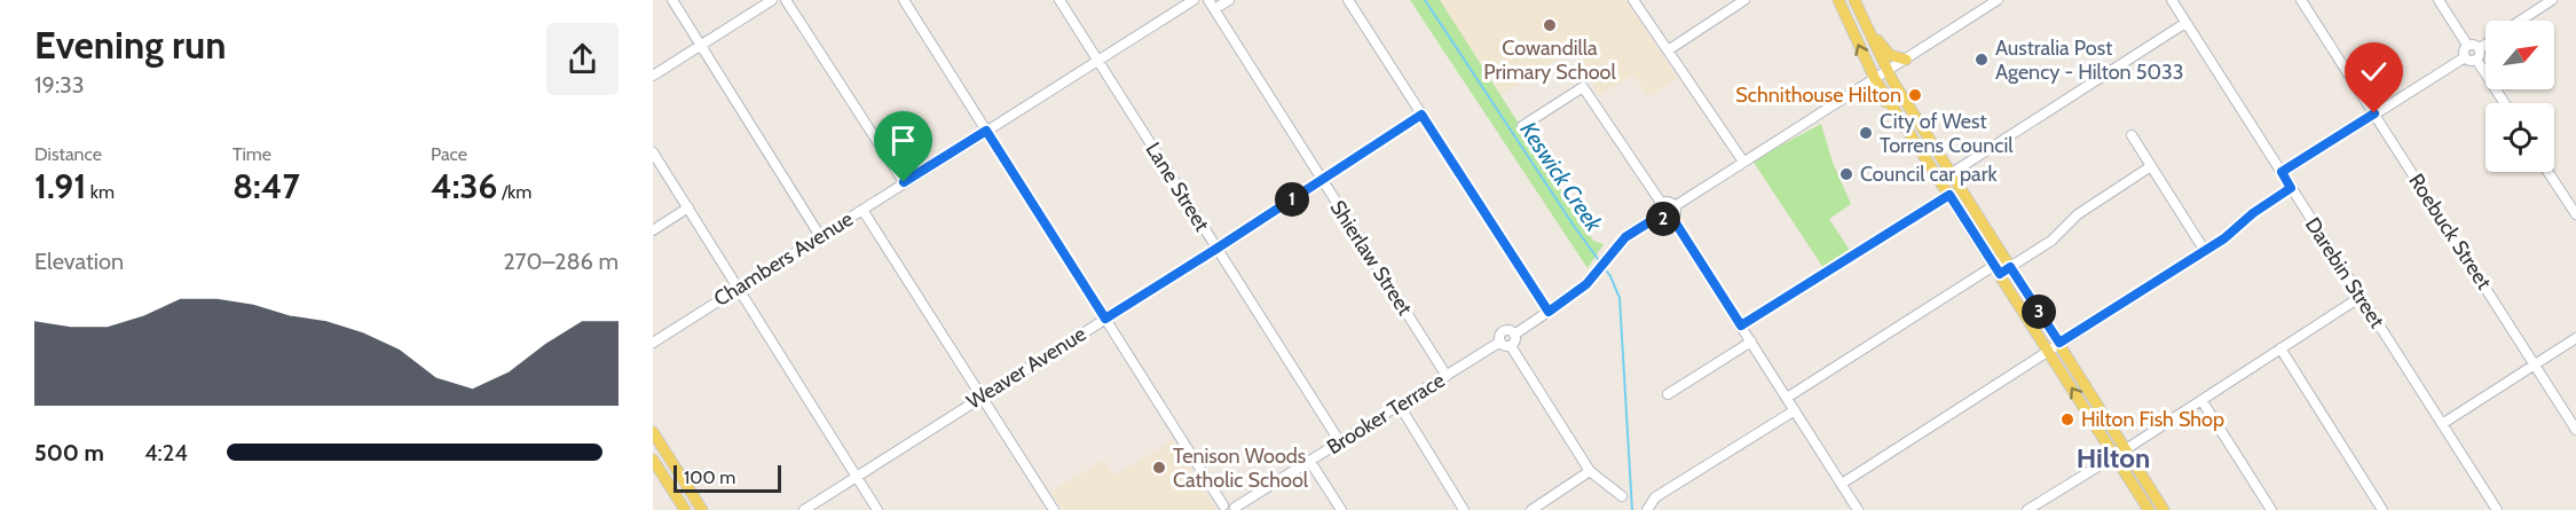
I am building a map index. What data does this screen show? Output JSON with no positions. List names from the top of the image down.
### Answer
{
  "streets": {
    "street": [
      "Lane Street",
      "Roebuck Street",
      "Shierlaw Street",
      "Chambers Avenue",
      "Darebin Street",
      "Weaver Avenue",
      "Brooker Terrace"
    ]
  },
  "crossings": [
    ["Lane Street", "Chambers Avenue"],
    ["Lane Street", "Weaver Avenue"],
    ["Lane Street", "Brooker Terrace"],
    ["Shierlaw Street", "Weaver Avenue"],
    ["Shierlaw Street", "Brooker Terrace"]
  ],
  "districts": ["Hilton"],
  "water": ["Keswick Creek"],
  "places": [
    "Cowandilla Primary School",
    "Australia Post Agency - Hilton 5033",
    "Schnithouse Hilton",
    "City of West Torrens Council",
    "Council car park",
    "Hilton Fish Shop",
    "Tenison Woods Catholic School"
  ],
  "scale_bar": "100 m",
  "north": "top right",
  "page": {
    "heading": ["Evening run", "19:33"],
    "stats": [
      ["Distance", "1.91 km"],
      ["Time", "8:47"],
      ["Pace", "4:36 /km"]
    ],
    "pins": ["1", "2", "3"],
    "chart": ["Elevation", "270–286 m"],
    "list": [
      {
        "name": "500 m",
        "note": "4:24"
      }
    ],
    "scale": "100 m"
  }
}
